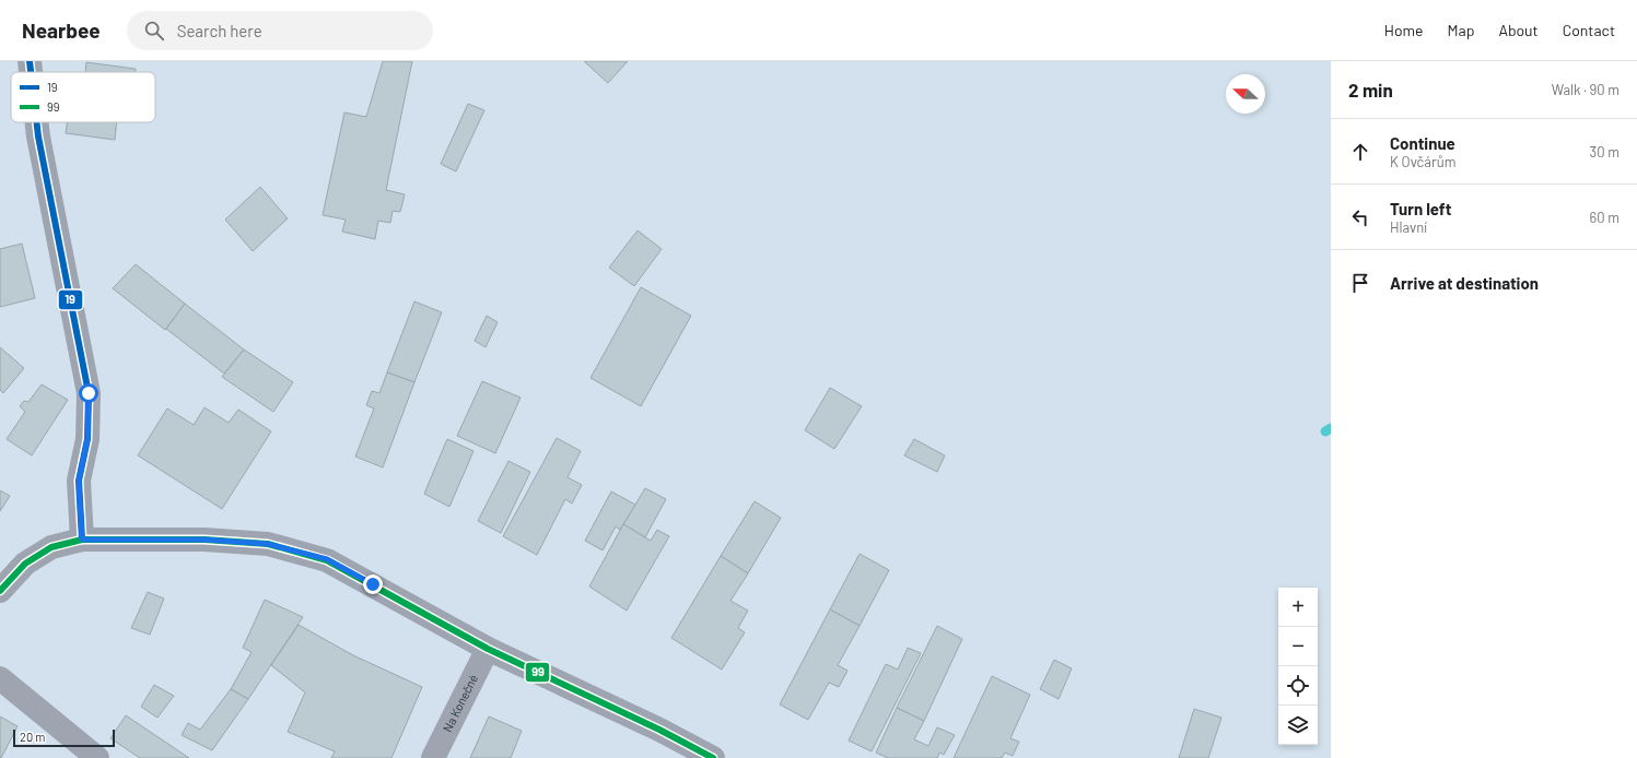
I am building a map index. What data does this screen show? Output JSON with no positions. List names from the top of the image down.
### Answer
{
  "streets": {
    "street": ["Na Konečné"]
  },
  "lines": ["transit line 19", "transit line 99"],
  "legend": ["19", "99"],
  "scale_bar": "20 m",
  "north": "left",
  "page": {
    "header": "Nearbee",
    "search": "Search here",
    "nav": [
      "Home",
      "Map",
      "About",
      "Contact"
    ],
    "heading": ["2 min", "Walk · 90 m"],
    "list": [
      ["Continue", "K Ovčárům", "30 m"],
      ["Turn left", "Hlavní", "60 m"],
      "Arrive at destination"
    ],
    "map_buttons": ["+", "−"],
    "scale": "20 m"
  }
}
